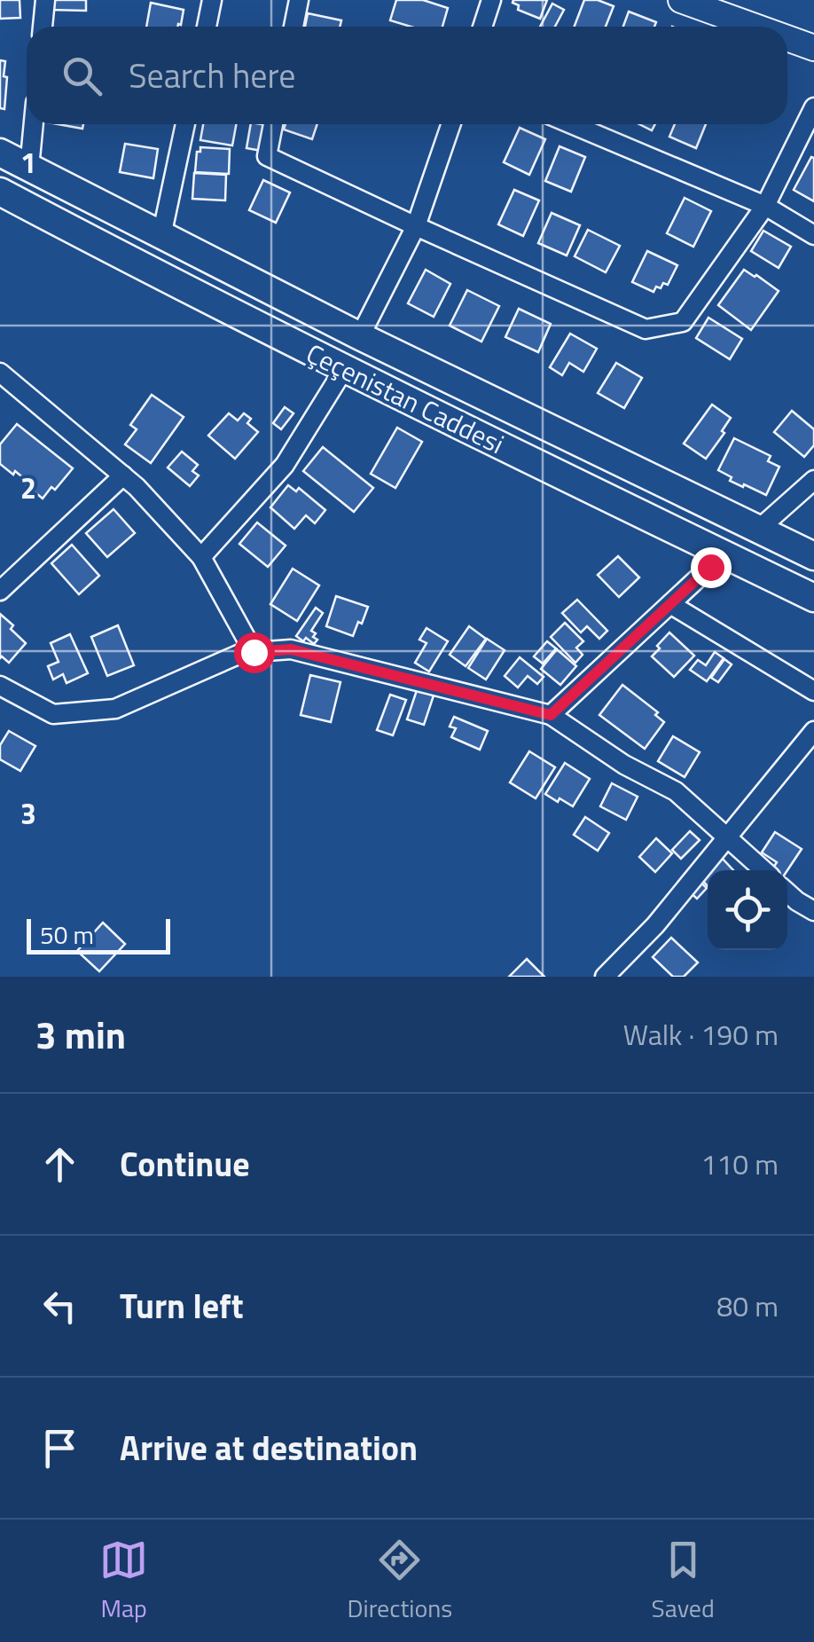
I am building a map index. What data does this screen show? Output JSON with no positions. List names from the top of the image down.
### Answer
{
  "streets": {
    "main road": ["Çeçenistan Caddesi"]
  },
  "scale_bar": "50 m",
  "page": {
    "search": "Search here",
    "scale": "50 m",
    "heading": ["3 min", "Walk · 190 m"],
    "list": [
      ["Continue", "110 m"],
      ["Turn left", "80 m"],
      "Arrive at destination"
    ],
    "nav": ["Map", "Directions", "Saved"]
  },
  "grid": {
    "rows": ["1", "2", "3"]
  }
}
